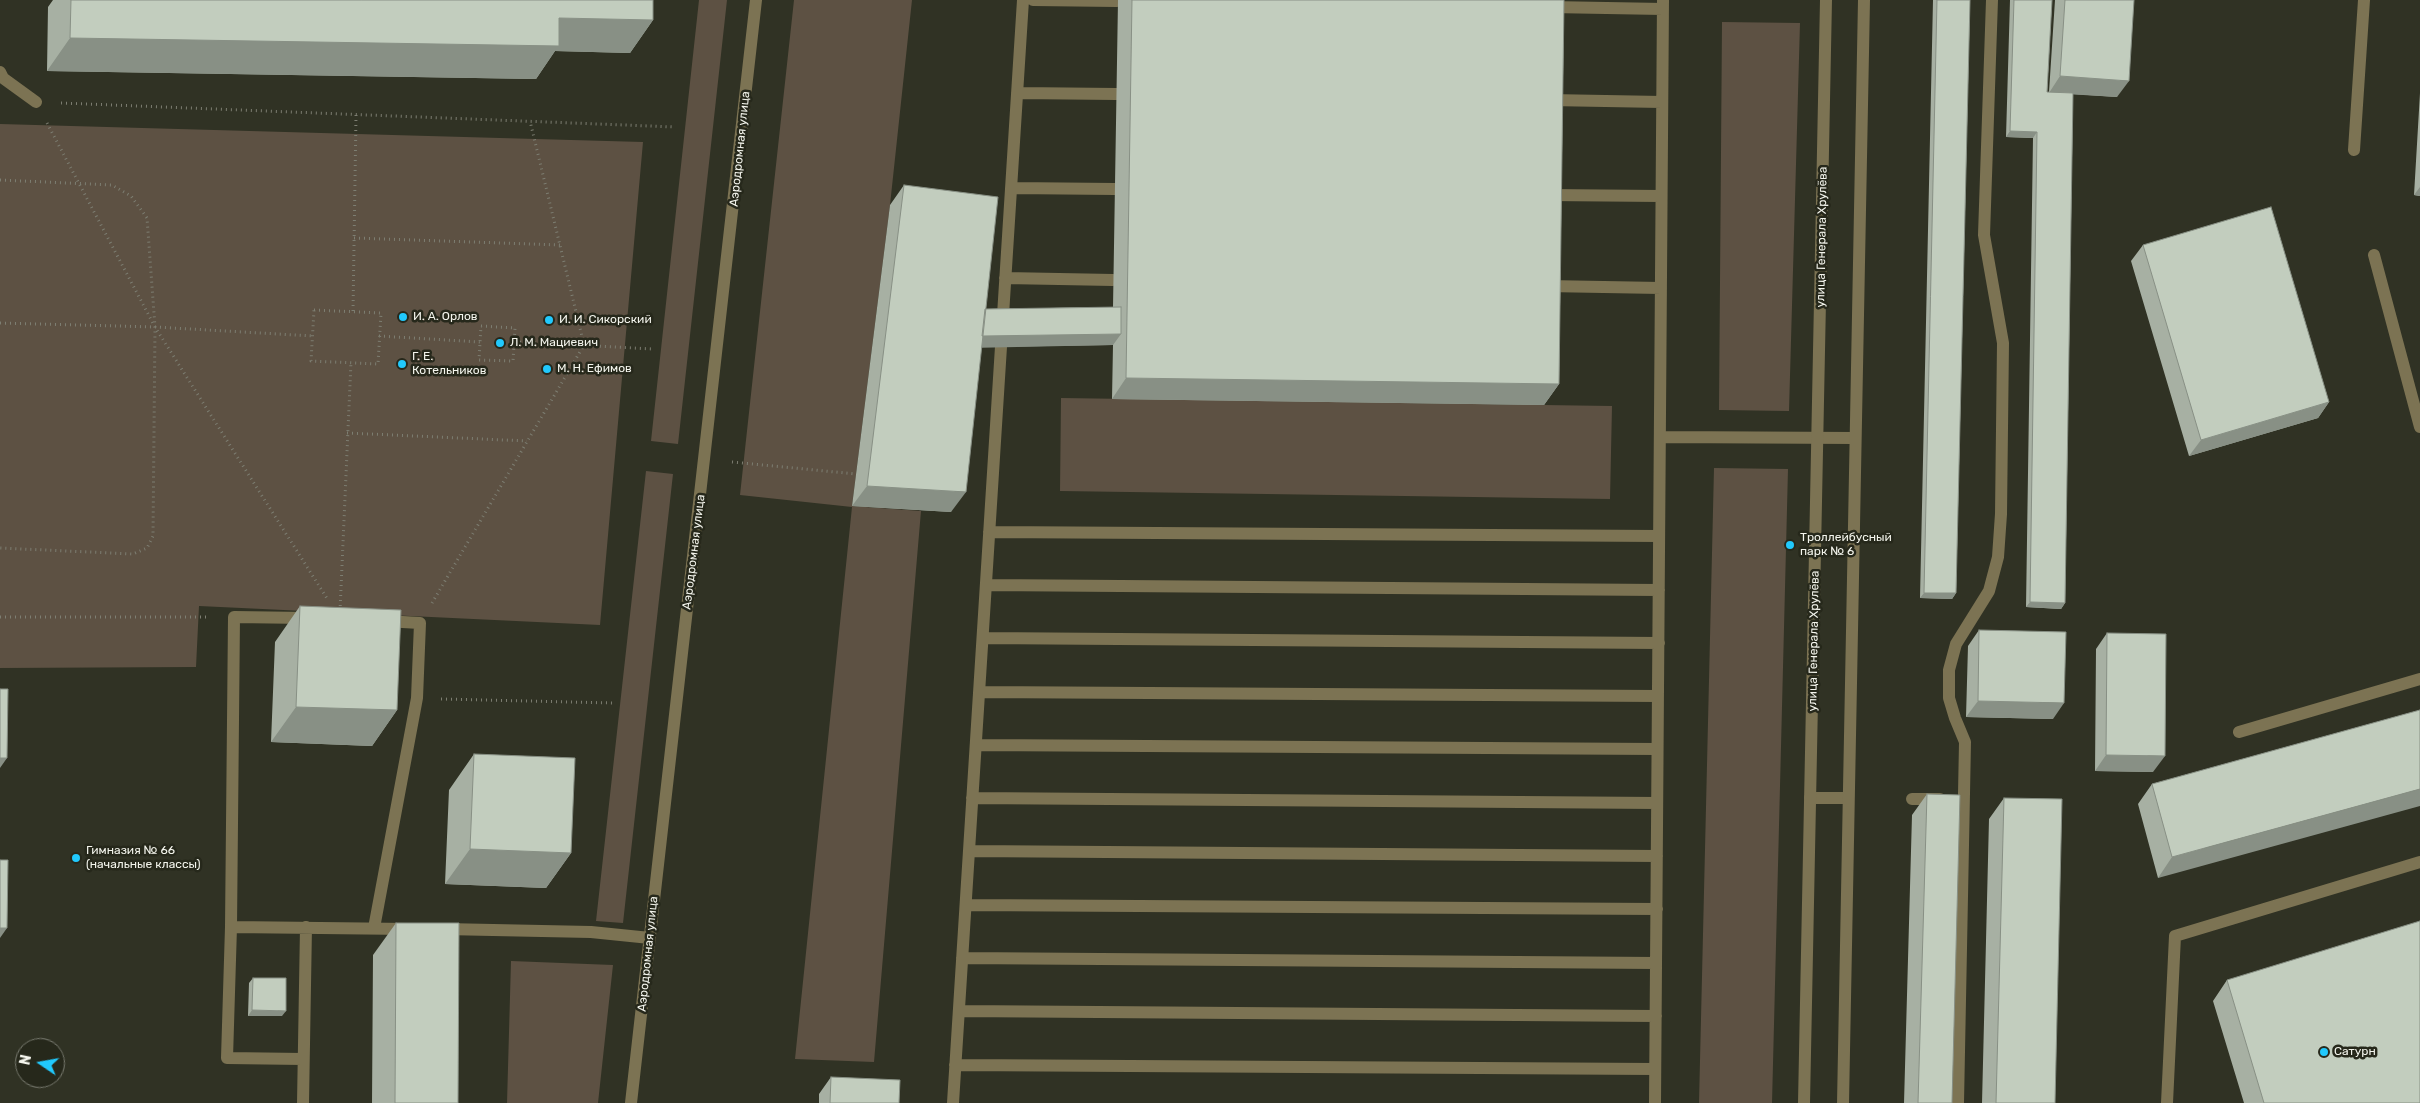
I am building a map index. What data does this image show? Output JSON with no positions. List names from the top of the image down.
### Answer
{
  "streets": {
    "street": ["Аэродромная улица", "улица Генерала Хрулёва"]
  },
  "places": [
    "И. А. Орлов",
    "И. И. Сикорский",
    "Л. М. Мациевич",
    "Г. Е. Котельников",
    "М. Н. Ефимов",
    "Троллейбусный парк № 6",
    "Гимназия № 66 (начальные классы)",
    "Сатурн"
  ],
  "north": "left"
}
